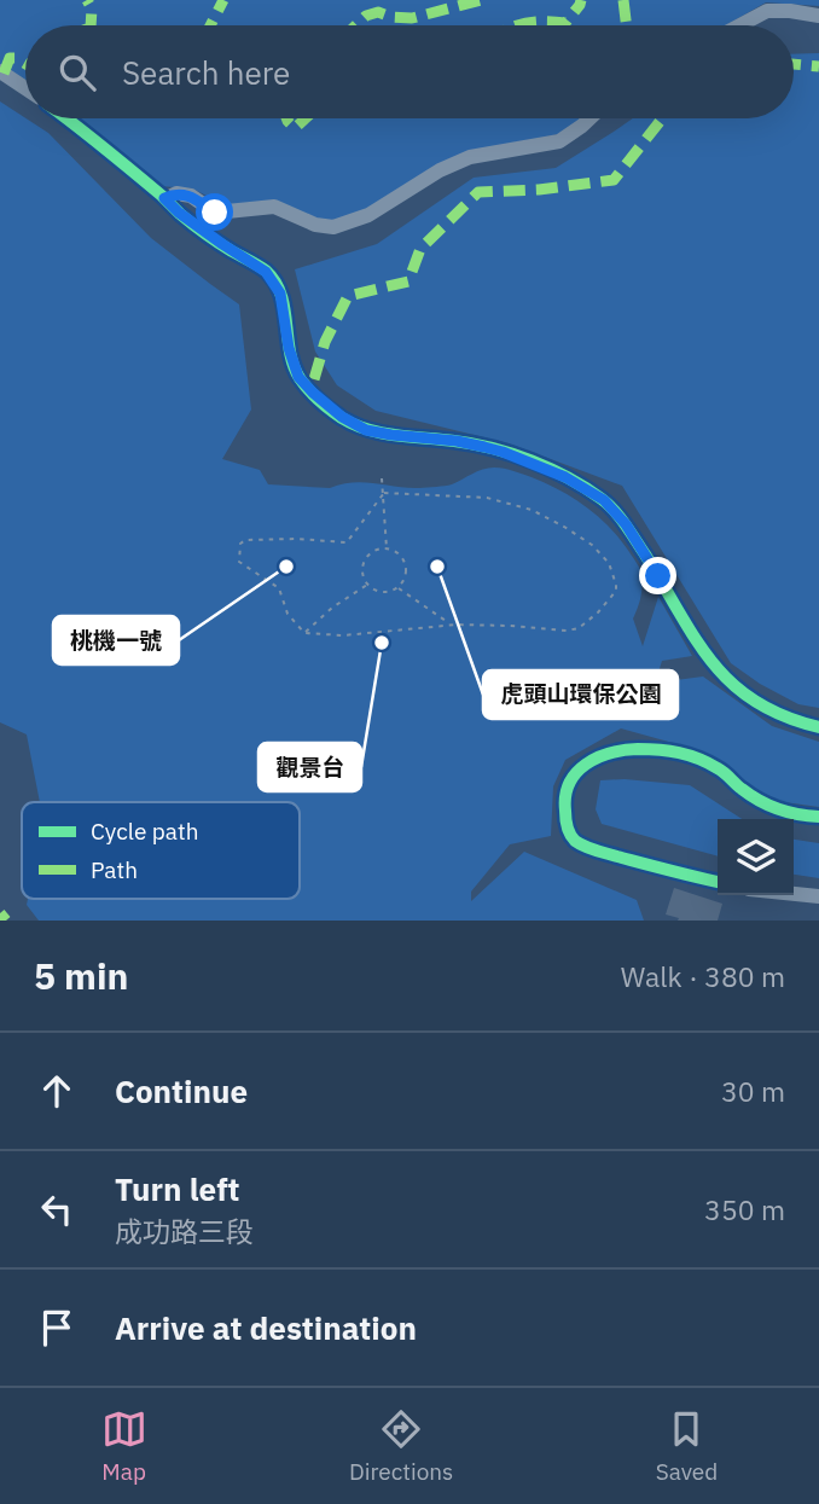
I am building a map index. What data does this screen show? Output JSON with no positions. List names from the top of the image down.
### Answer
{
  "places": ["桃機一號", "虎頭山環保公園", "觀景台"],
  "legend": ["Cycle path", "Path"],
  "page": {
    "search": "Search here",
    "heading": ["5 min", "Walk · 380 m"],
    "list": [
      ["Continue", "30 m"],
      ["Turn left", "成功路三段", "350 m"],
      "Arrive at destination"
    ],
    "nav": ["Map", "Directions", "Saved"]
  }
}
